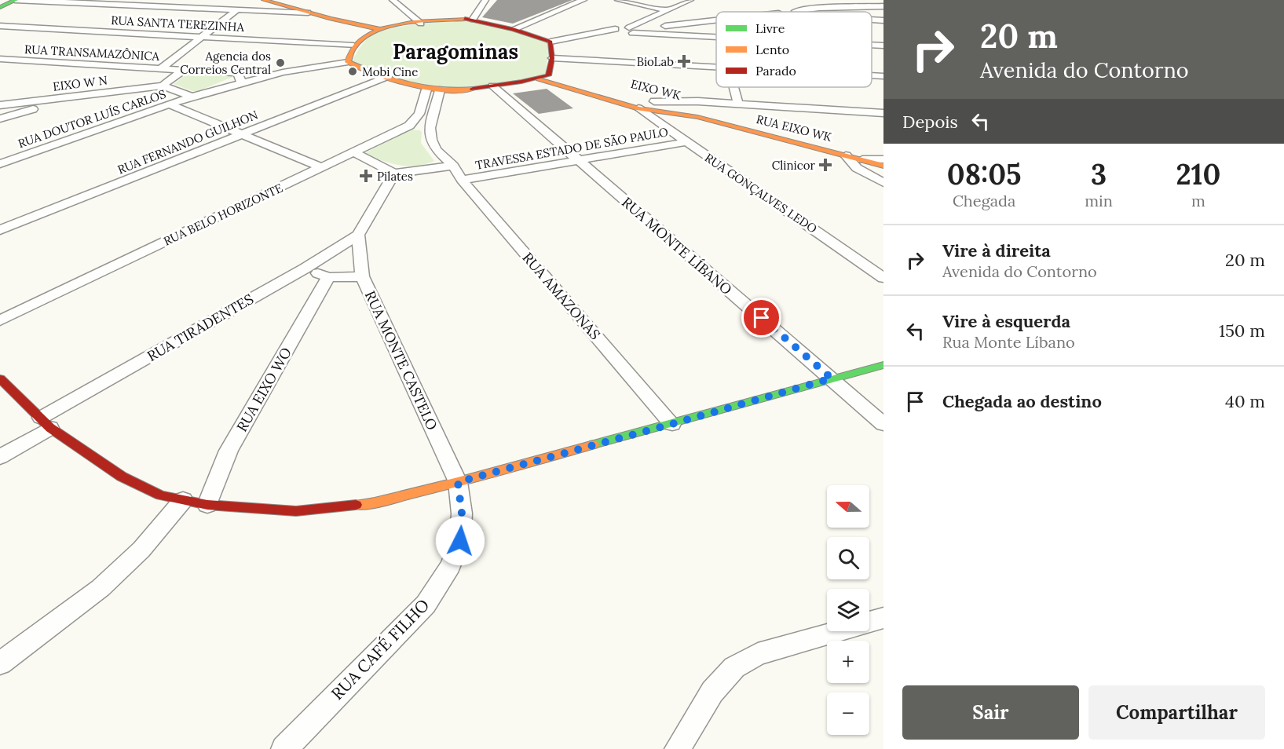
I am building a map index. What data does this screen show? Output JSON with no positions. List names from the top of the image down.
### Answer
{
  "streets": {
    "street": [
      "RUA SANTA TEREZINHA",
      "RUA TRANSAMAZÔNICA",
      "EIXO W N",
      "EIXO WK",
      "RUA DOUTOR LUÍS CARLOS",
      "RUA EIXO WK",
      "RUA FERNANDO GUILHON",
      "TRAVESSA ESTADO DE SÃO PAULO",
      "RUA GONÇALVES LEDO",
      "RUA BELO HORIZONTE",
      "RUA MONTE LÍBANO",
      "RUA AMAZONAS",
      "RUA TIRADENTES",
      "RUA MONTE CASTELO",
      "RUA EIXO WO",
      "RUA CAFÉ FILHO"
    ]
  },
  "crossings": [
    ["RUA TRANSAMAZÔNICA", "RUA DOUTOR LUÍS CARLOS"],
    ["EIXO WK", "RUA EIXO WK"],
    ["EIXO WK", "RUA GONÇALVES LEDO"],
    ["TRAVESSA ESTADO DE SÃO PAULO", "RUA GONÇALVES LEDO"],
    ["TRAVESSA ESTADO DE SÃO PAULO", "RUA MONTE LÍBANO"],
    ["TRAVESSA ESTADO DE SÃO PAULO", "RUA AMAZONAS"],
    ["RUA TIRADENTES", "RUA MONTE CASTELO"],
    ["RUA MONTE CASTELO", "RUA CAFÉ FILHO"]
  ],
  "districts": ["Paragominas"],
  "places": {
    "health": ["BioLab", "Clinicor", "Pilates"],
    "other": ["Agencia dos Correios Central", "Mobi Cine"]
  },
  "legend": ["Livre", "Lento", "Parado"],
  "north": "left",
  "page": {
    "turn": ["20 m", "Avenida do Contorno"],
    "then": "Depois",
    "eta": [
      "08:05",
      "Chegada",
      "3",
      "min",
      "210",
      "m"
    ],
    "list": [
      {
        "name": "Vire à direita",
        "note": "Avenida do Contorno",
        "value": "20 m"
      },
      {
        "name": "Vire à esquerda",
        "note": "Rua Monte Líbano",
        "value": "150 m"
      },
      {
        "name": "Chegada ao destino",
        "value": "40 m"
      }
    ],
    "map_buttons": ["+", "−"],
    "buttons": ["Sair", "Compartilhar"]
  }
}
